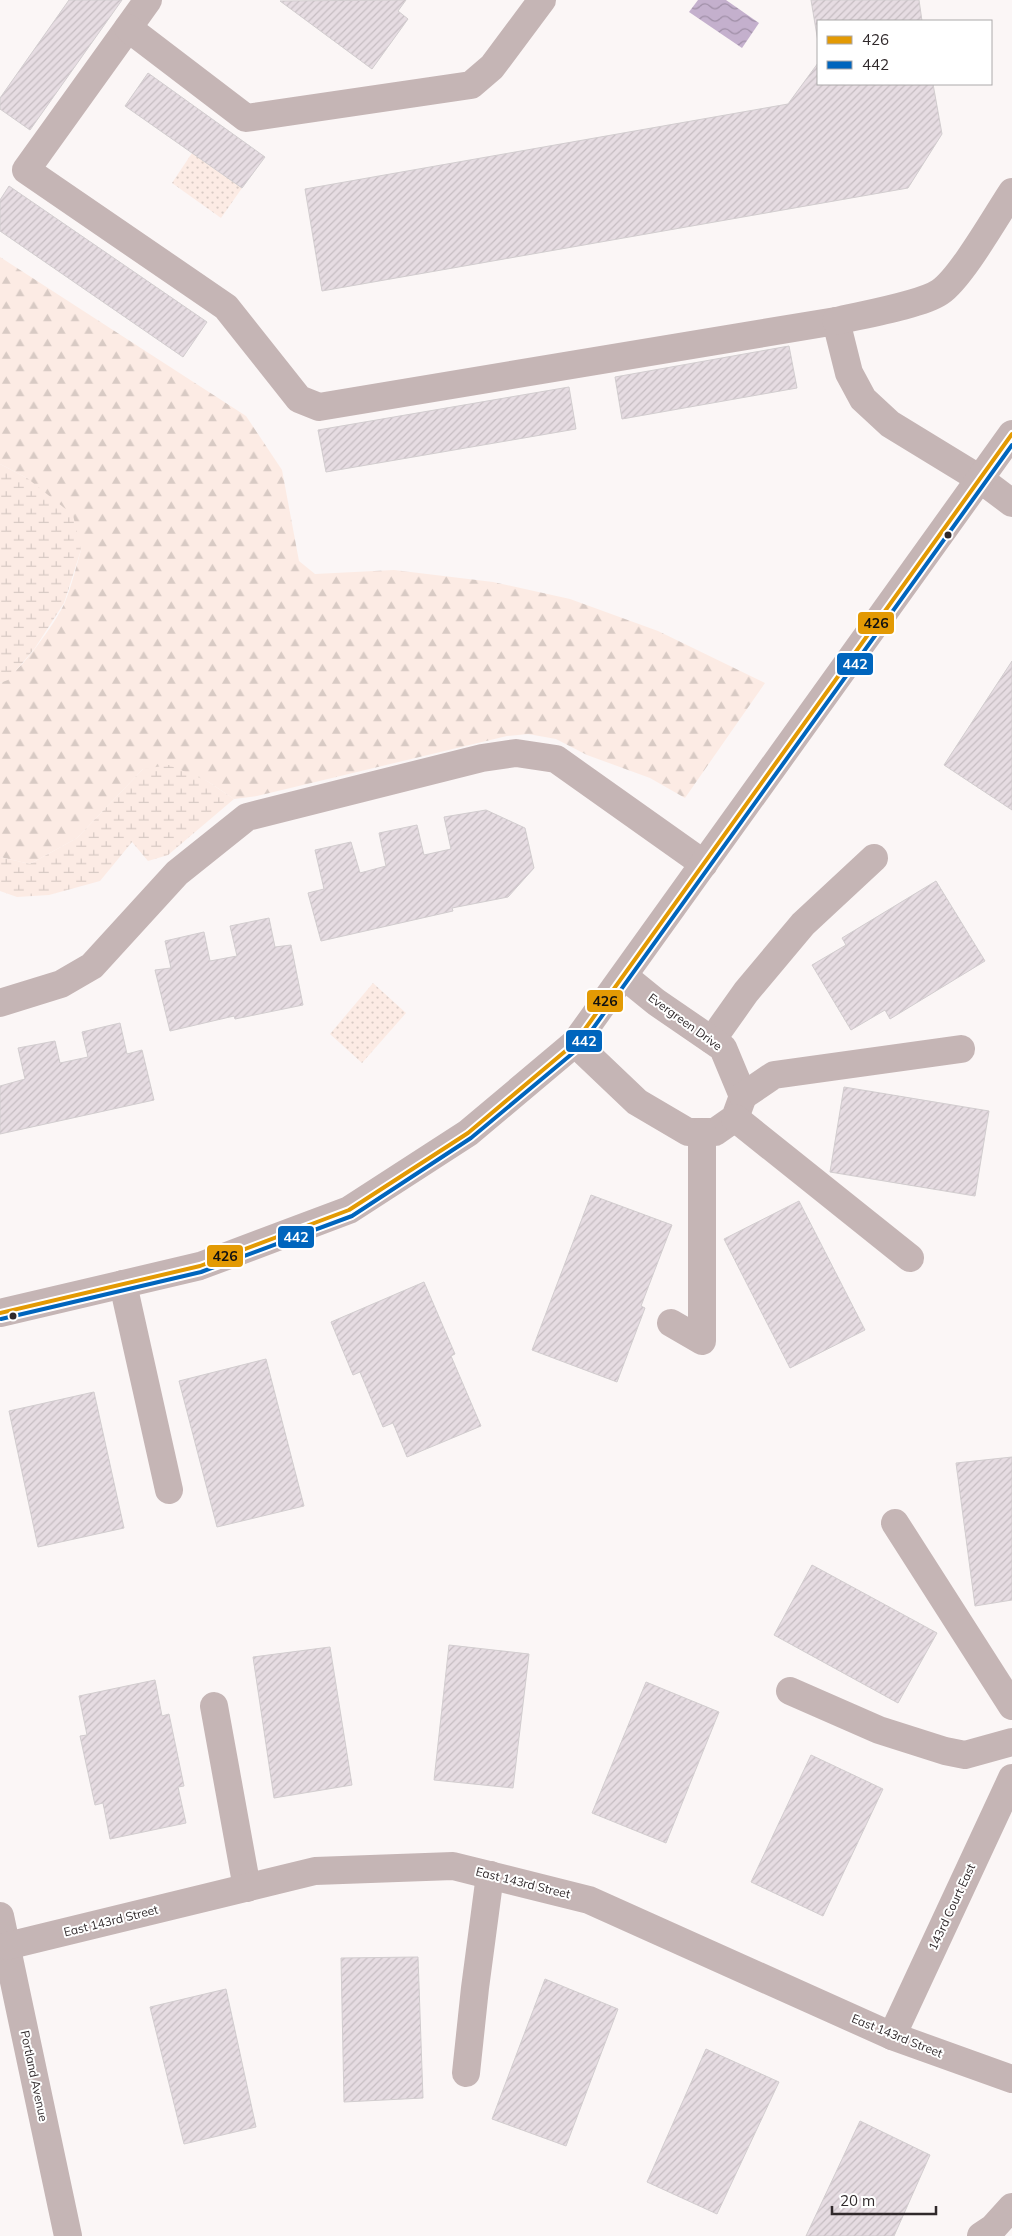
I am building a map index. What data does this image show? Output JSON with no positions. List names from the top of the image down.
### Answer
{
  "streets": {
    "street": [
      "Evergreen Drive",
      "East 143rd Street",
      "143rd Court East",
      "Portland Avenue"
    ]
  },
  "crossings": [
    ["East 143rd Street", "143rd Court East"],
    ["East 143rd Street", "Portland Avenue"]
  ],
  "lines": ["transit line 426", "transit line 442"],
  "legend": ["426", "442"],
  "scale_bar": "20 m"
}
